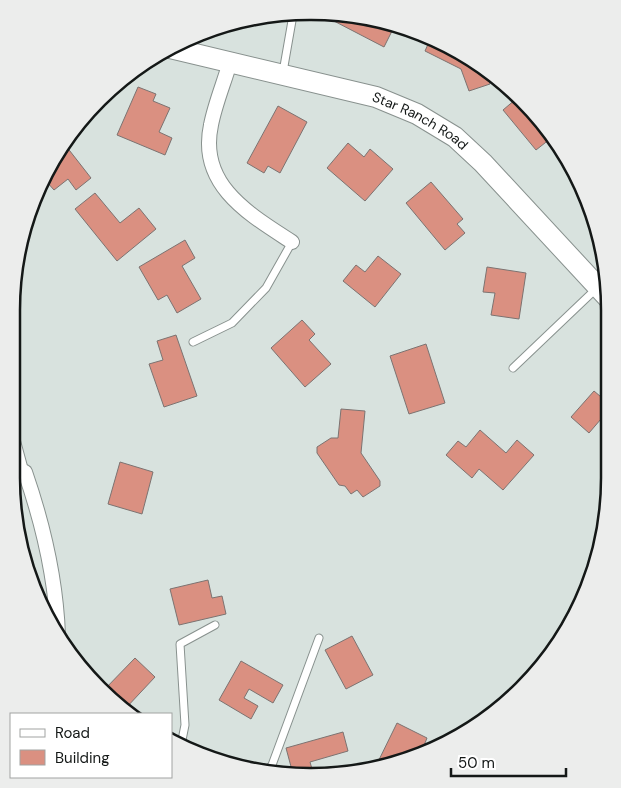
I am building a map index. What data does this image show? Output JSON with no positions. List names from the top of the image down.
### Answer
{
  "streets": {
    "street": ["Star Ranch Road"]
  },
  "legend": ["Road", "Building"],
  "scale_bar": "50 m"
}
